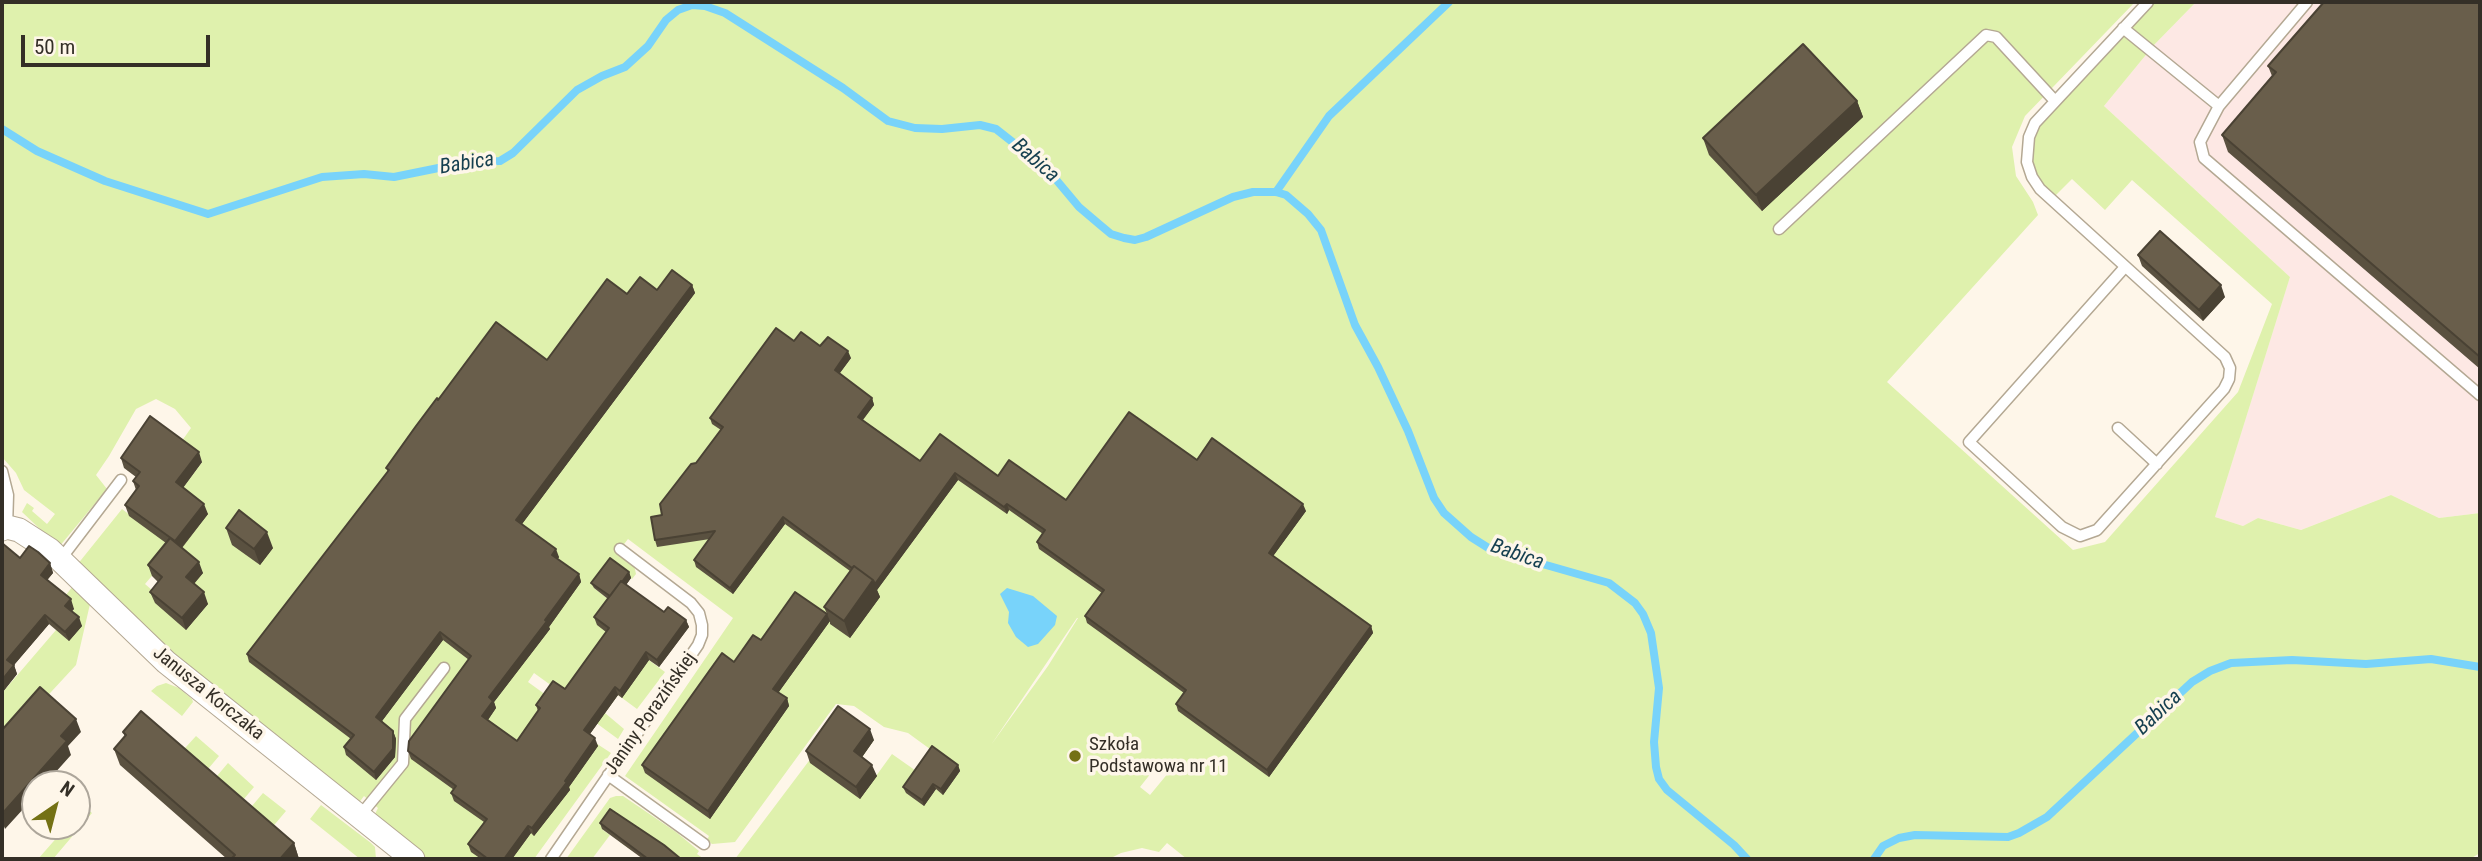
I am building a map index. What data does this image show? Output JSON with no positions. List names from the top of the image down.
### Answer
{
  "streets": {
    "street": ["Janusza Korczaka"],
    "lane": ["Janiny Porazińskiej"]
  },
  "water": ["Babica"],
  "places": ["Szkoła Podstawowa nr 11"],
  "scale_bar": "50 m",
  "north": "top right"
}
